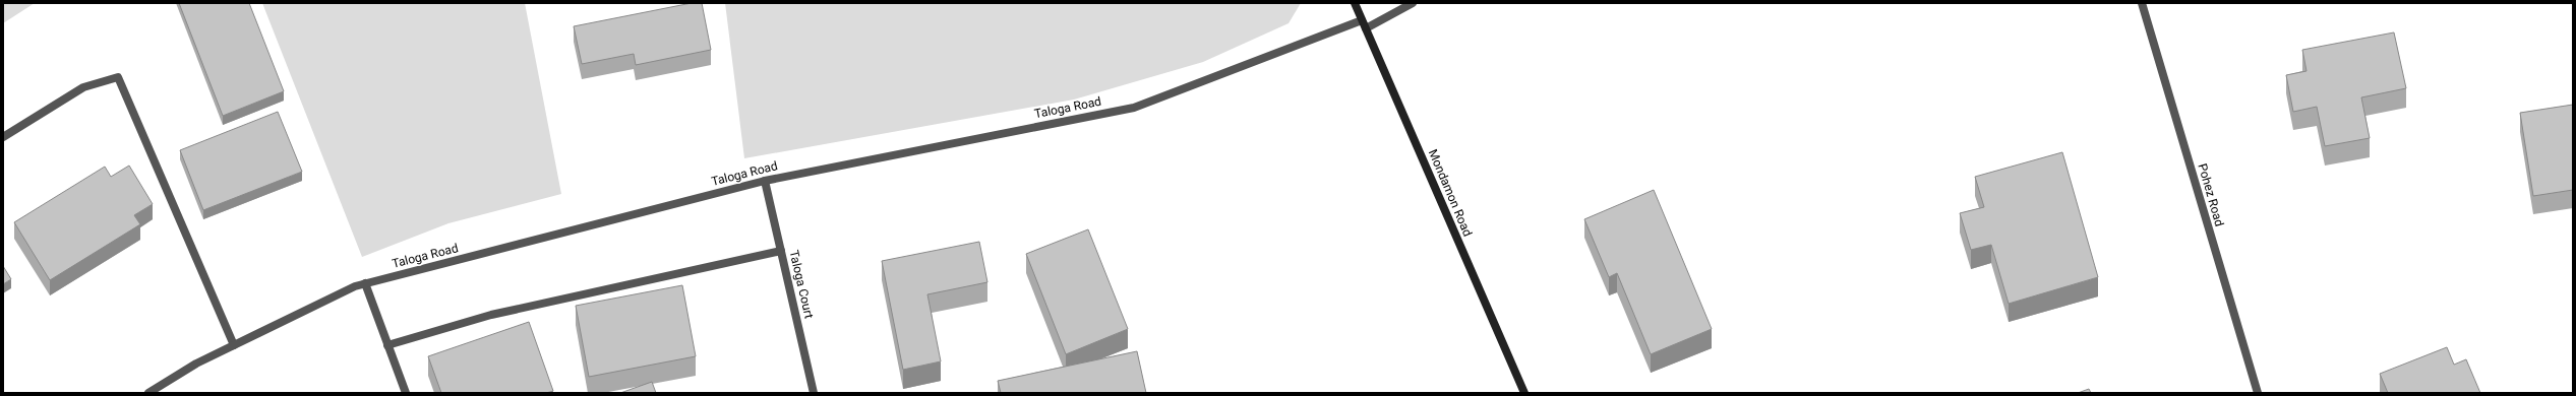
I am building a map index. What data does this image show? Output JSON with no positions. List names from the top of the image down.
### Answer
{
  "streets": {
    "street": [
      "Taloga Road",
      "Mondamon Road",
      "Pohez Road",
      "Taloga Court"
    ]
  },
  "crossings": [
    ["Taloga Road", "Mondamon Road"],
    ["Taloga Road", "Taloga Court"]
  ]
}
